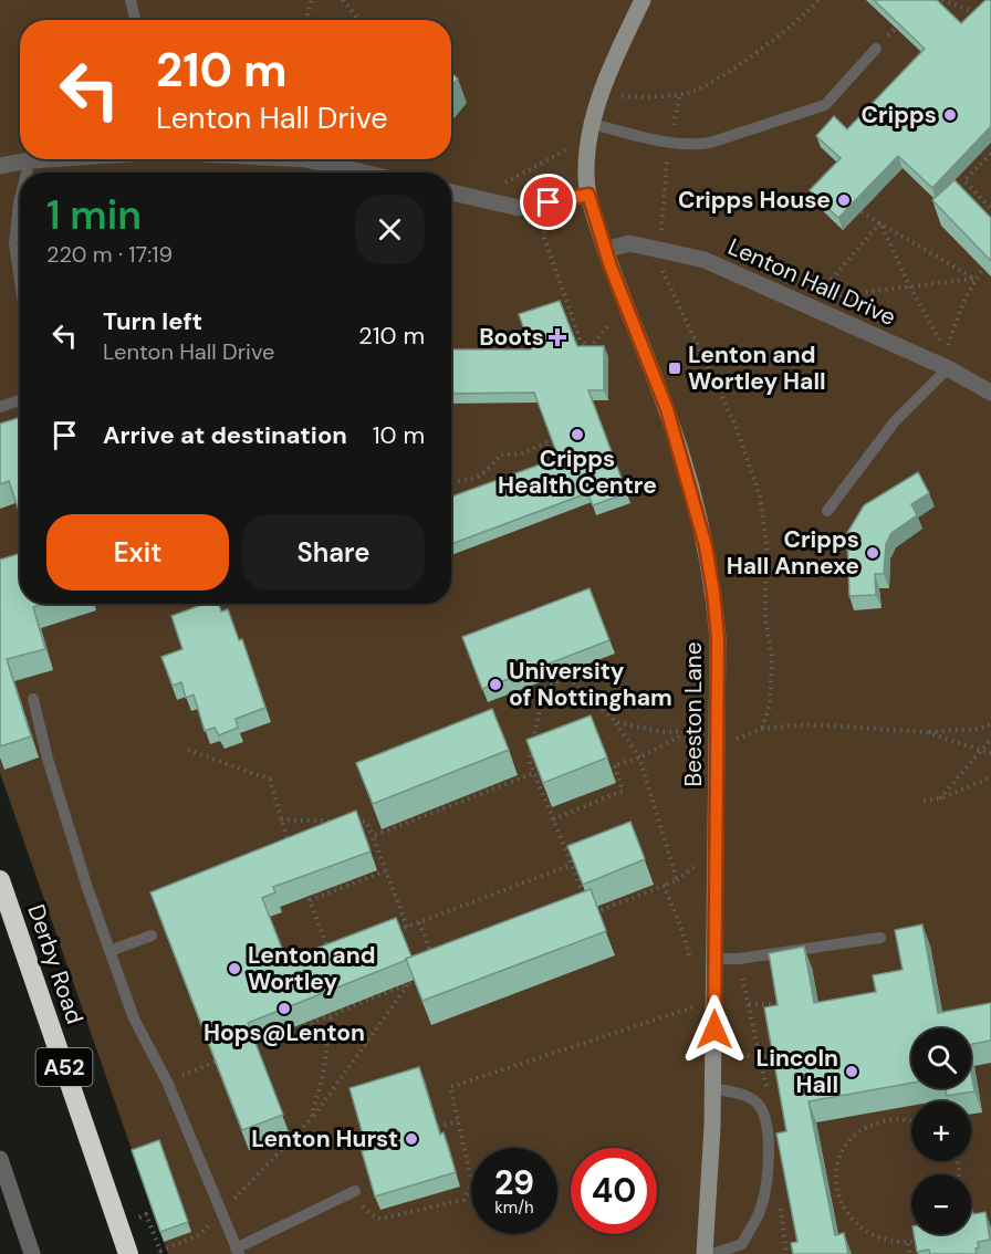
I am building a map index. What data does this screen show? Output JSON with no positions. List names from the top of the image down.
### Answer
{
  "streets": {
    "highway": ["Derby Road", "A52"],
    "street": ["Lenton Hall Drive", "Beeston Lane"]
  },
  "crossings": [
    ["Lenton Hall Drive", "Beeston Lane"]
  ],
  "places": {
    "other": [
      "Cripps",
      "Cripps House",
      "Cripps Health Centre",
      "Cripps Hall Annexe",
      "University of Nottingham",
      "Lenton and Wortley",
      "Hops@Lenton",
      "Lincoln Hall",
      "Lenton Hurst"
    ],
    "health": ["Boots"],
    "transit": ["Lenton and Wortley Hall"]
  },
  "page": {
    "turn": ["210 m", "Lenton Hall Drive"],
    "heading": ["1 min", "220 m · 17:19"],
    "list": [
      {
        "name": "Turn left",
        "note": "Lenton Hall Drive",
        "value": "210 m"
      },
      {
        "name": "Arrive at destination",
        "value": "10 m"
      }
    ],
    "buttons": ["Exit", "Share"],
    "map_buttons": ["+", "−"],
    "speed": "29 km/h",
    "limit": "40"
  }
}
